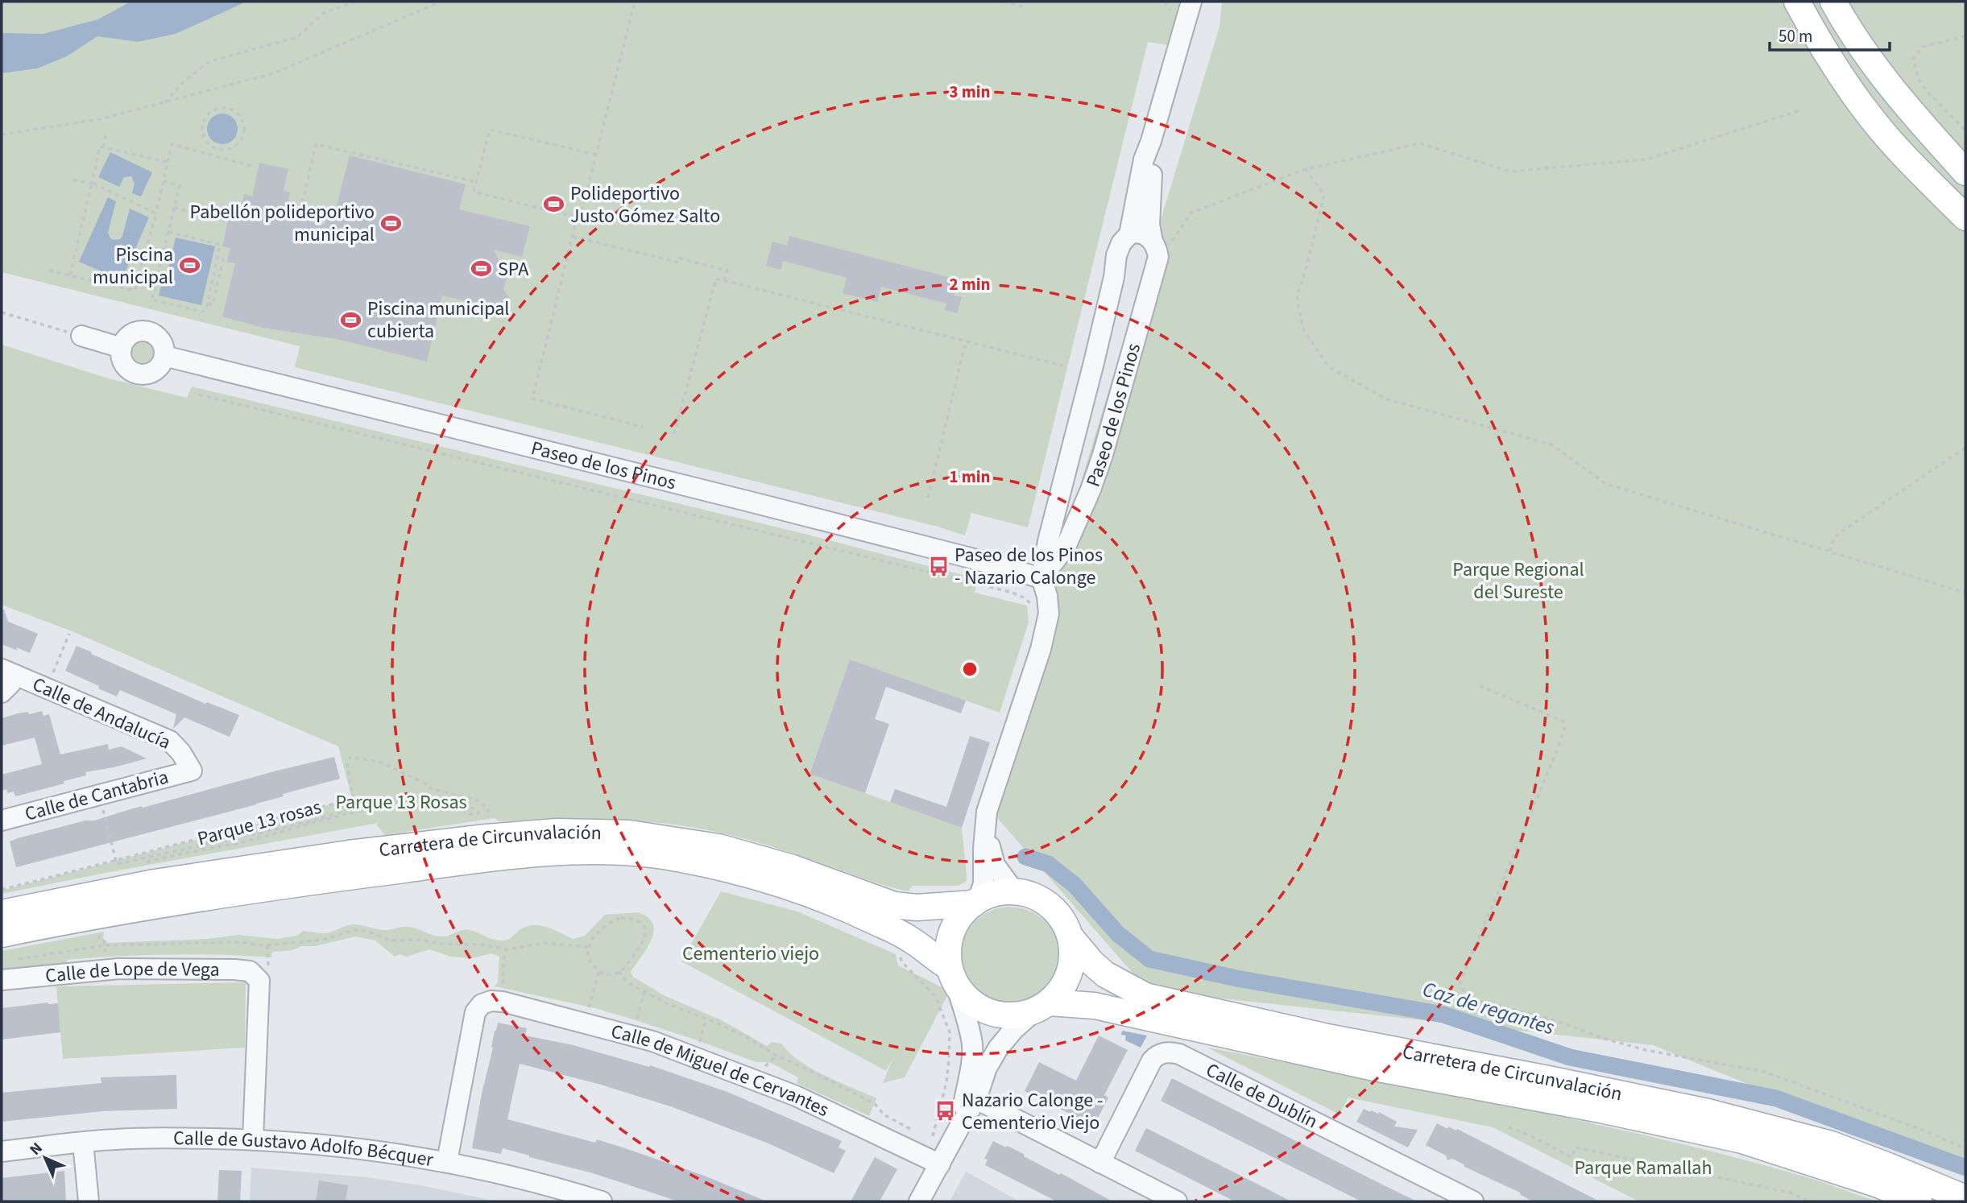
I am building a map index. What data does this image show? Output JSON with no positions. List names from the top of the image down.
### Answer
{
  "streets": {
    "main road": ["Carretera de Circunvalación"],
    "street": [
      "Paseo de los Pinos",
      "Calle de Andalucía",
      "Calle de Cantabria",
      "Calle de Lope de Vega",
      "Calle de Miguel de Cervantes",
      "Calle de Dublín",
      "Calle de Gustavo Adolfo Bécquer"
    ],
    "path": ["Parque 13 rosas"]
  },
  "crossings": [
    ["Paseo de los Pinos", "Carretera de Circunvalación"],
    ["Calle de Andalucía", "Calle de Cantabria"],
    ["Parque 13 rosas", "Carretera de Circunvalación"],
    ["Calle de Lope de Vega", "Calle de Gustavo Adolfo Bécquer"]
  ],
  "water": ["Caz de regantes"],
  "parks": [
    "Parque Regional del Sureste",
    "Parque 13 Rosas",
    "Cementerio viejo",
    "Parque Ramallah"
  ],
  "places": {
    "sports": [
      "Polideportivo Justo Gómez Salto",
      "Pabellón polideportivo municipal",
      "Piscina municipal",
      "SPA",
      "Piscina municipal cubierta"
    ],
    "bus stop": ["Paseo de los Pinos - Nazario Calonge", "Nazario Calonge - Cementerio Viejo"]
  },
  "scale_bar": "50 m",
  "north": "top left",
  "rings": ["3 min", "2 min", "1 min"]
}
